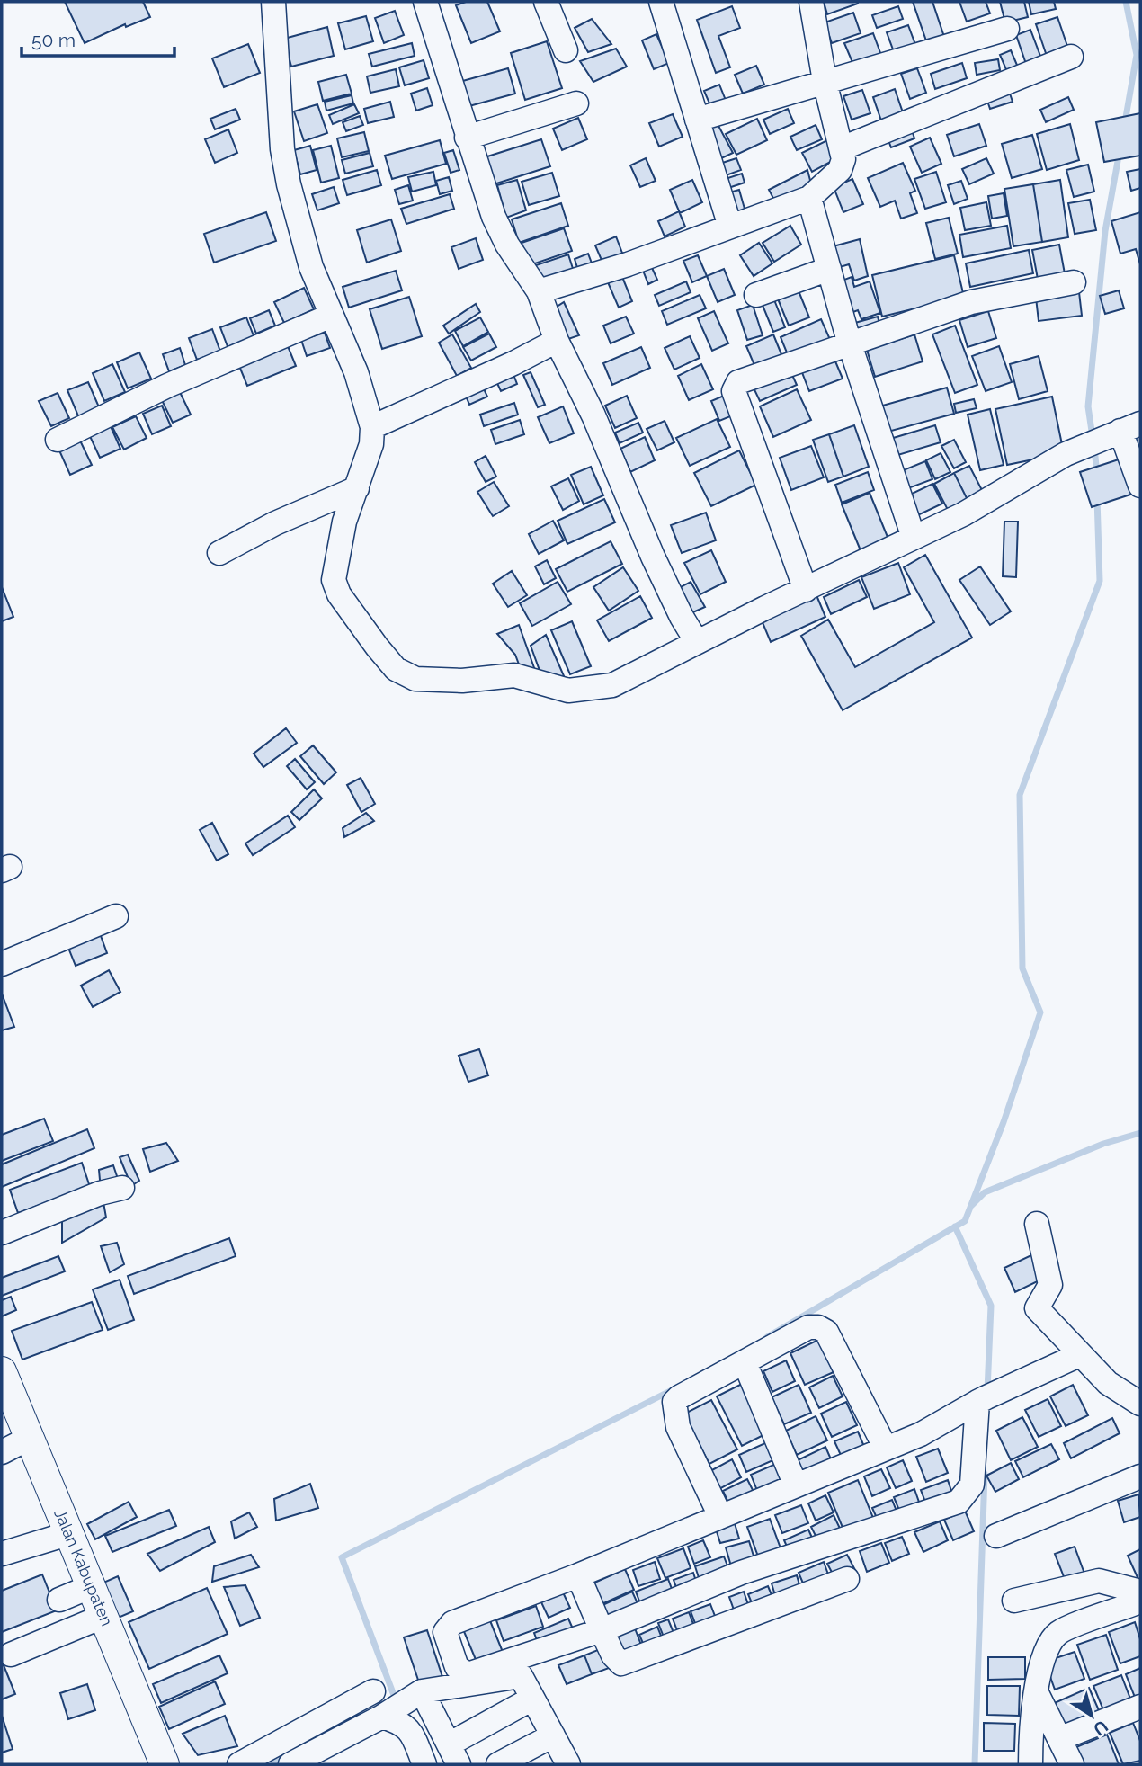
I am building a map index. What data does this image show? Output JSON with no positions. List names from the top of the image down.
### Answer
{
  "streets": {
    "main road": ["Jalan Kabupaten"]
  },
  "scale_bar": "50 m",
  "north": "bottom right"
}
